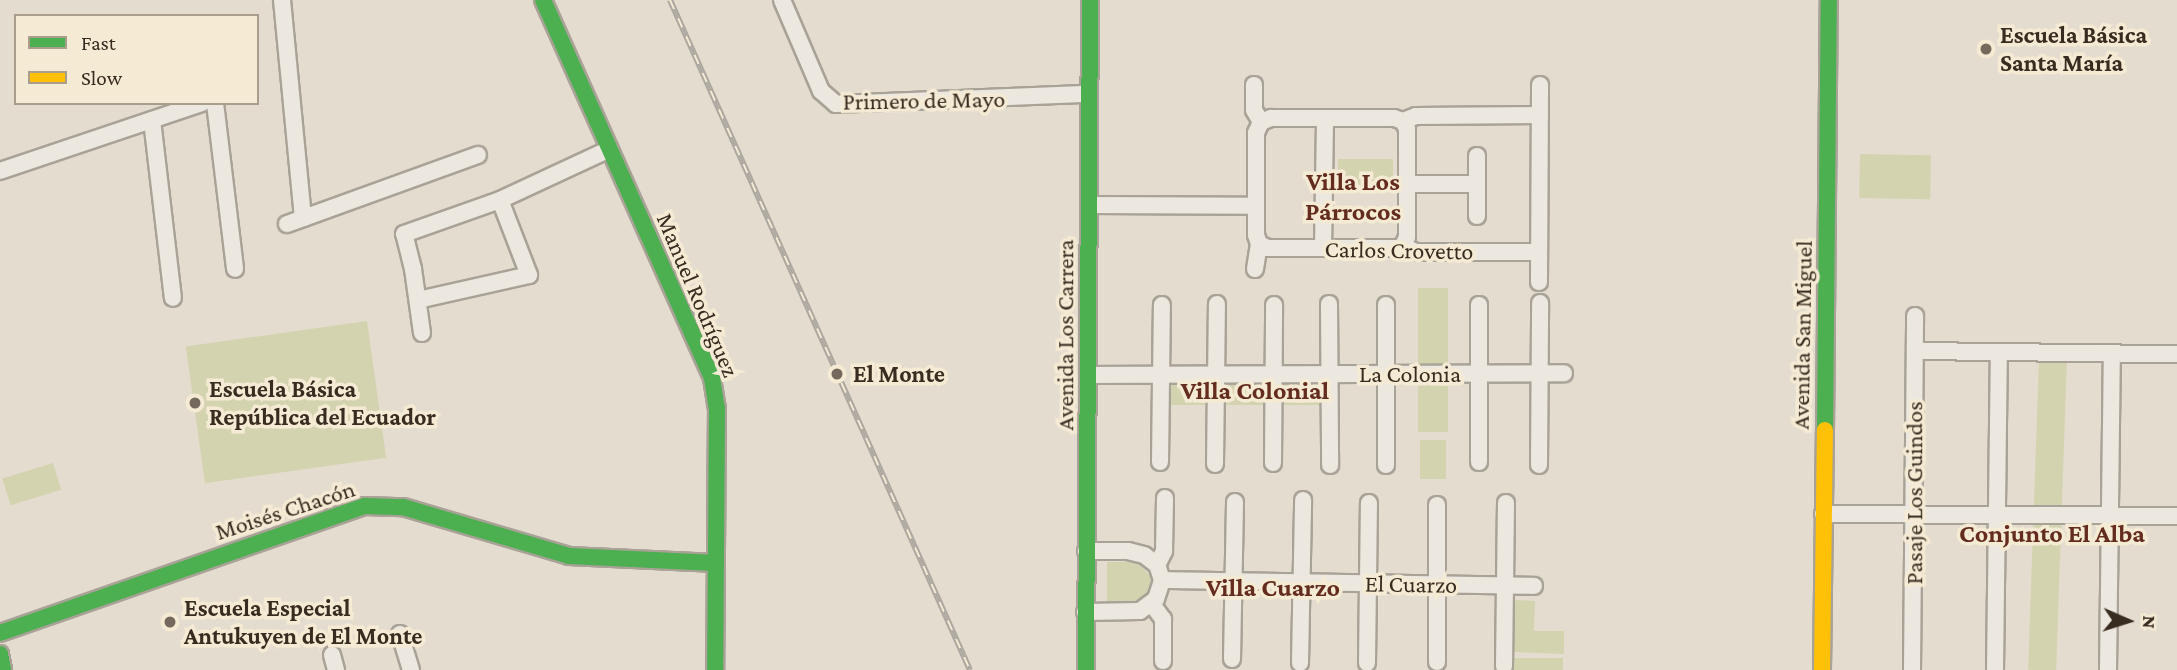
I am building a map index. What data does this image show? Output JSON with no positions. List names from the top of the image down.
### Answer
{
  "streets": {
    "street": [
      "Primero de Mayo",
      "Carlos Crovetto",
      "Manuel Rodríguez",
      "Avenida Los Carrera",
      "Avenida San Miguel",
      "La Colonia",
      "Pasaje Los Guindos",
      "Moisés Chacón",
      "El Cuarzo"
    ]
  },
  "crossings": [
    ["Primero de Mayo", "Avenida Los Carrera"],
    ["Manuel Rodríguez", "Moisés Chacón"],
    ["Avenida Los Carrera", "La Colonia"],
    ["Avenida Los Carrera", "El Cuarzo"]
  ],
  "districts": [
    "Villa Los Párrocos",
    "Villa Colonial",
    "Conjunto El Alba",
    "Villa Cuarzo"
  ],
  "places": [
    "Escuela Básica Santa María",
    "El Monte",
    "Escuela Básica República del Ecuador",
    "Escuela Especial Antukuyen de El Monte"
  ],
  "legend": ["Fast", "Slow"],
  "north": "right"
}
